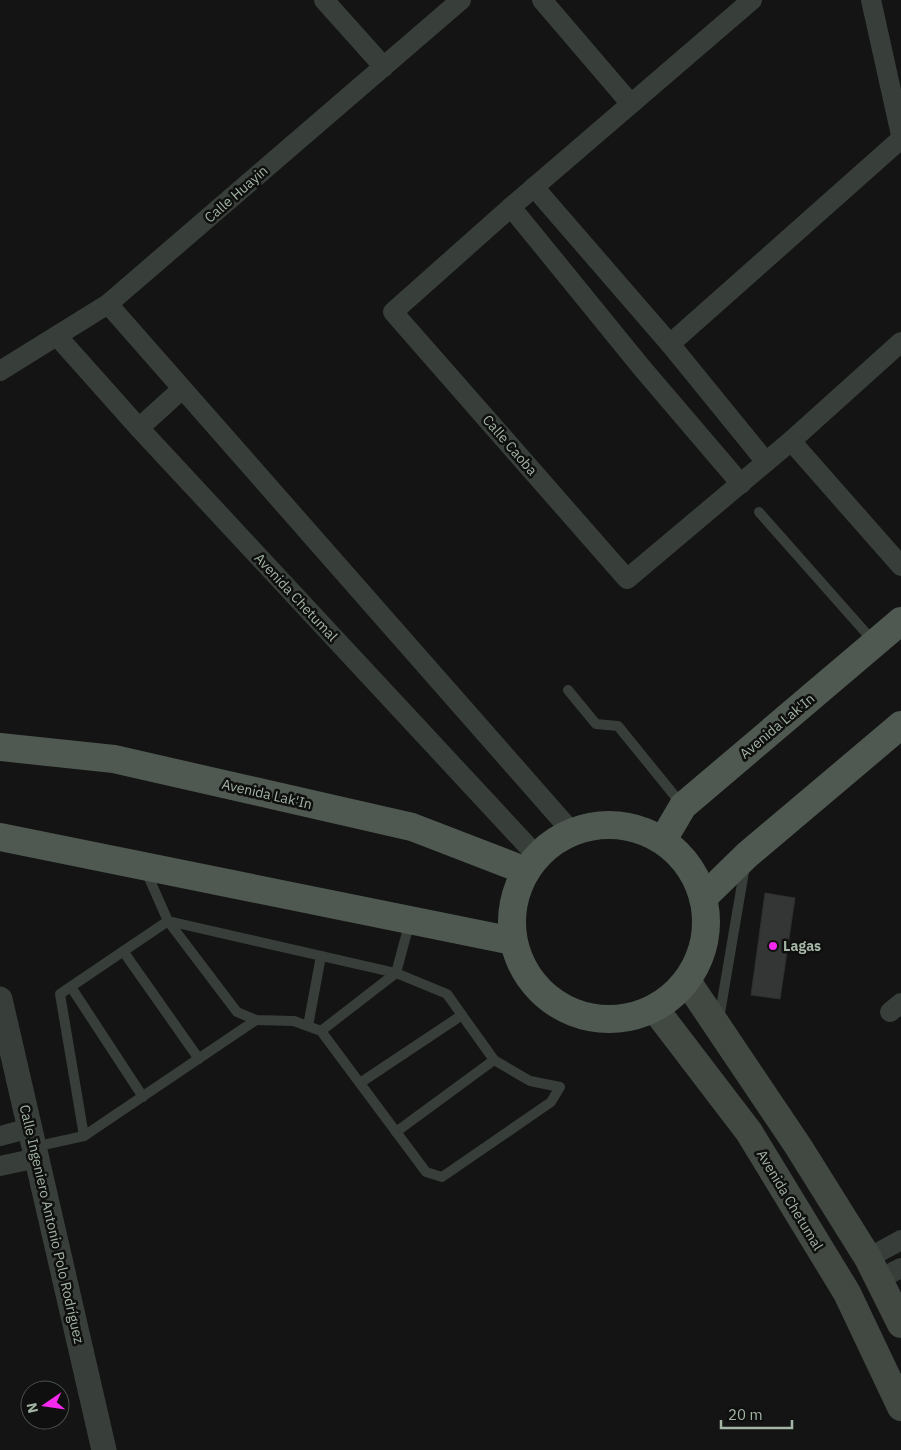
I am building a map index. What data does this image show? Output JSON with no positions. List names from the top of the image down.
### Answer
{
  "streets": {
    "main road": ["Avenida Chetumal", "Avenida Lak'In"],
    "street": ["Calle Huayin", "Calle Caoba", "Calle Ingeniero Antonio Polo Rodríguez"]
  },
  "crossings": [
    ["Calle Huayin", "Avenida Chetumal"],
    ["Avenida Chetumal", "Avenida Lak'In"]
  ],
  "places": ["Lagas"],
  "scale_bar": "20 m",
  "north": "left"
}
